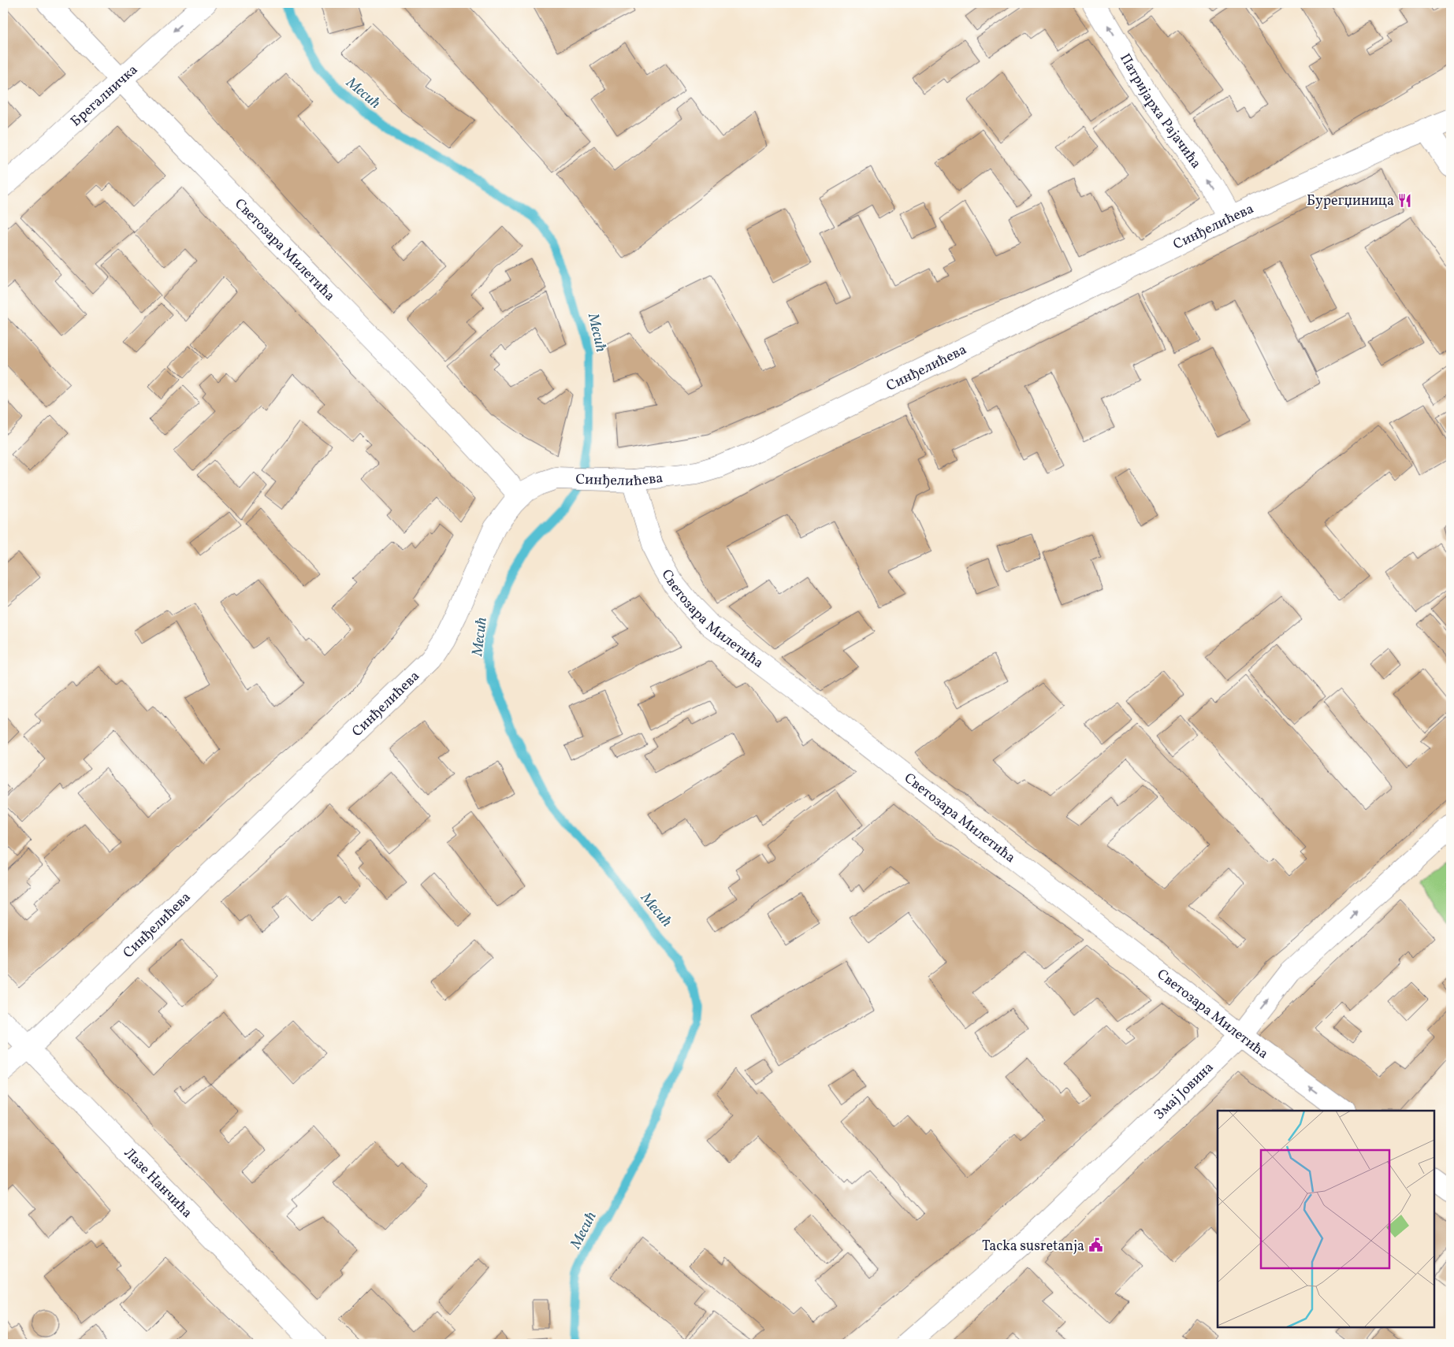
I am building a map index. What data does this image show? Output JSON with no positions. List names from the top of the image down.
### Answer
{
  "streets": {
    "street": [
      "Брегалничка",
      "Патријарха Рајачића",
      "Синђелићева",
      "Светозара Милетића",
      "Змај Јовина",
      "Лазе Нанчића"
    ]
  },
  "crossings": [
    ["Брегалничка", "Светозара Милетића"],
    ["Патријарха Рајачића", "Синђелићева"],
    ["Синђелићева", "Светозара Милетића"],
    ["Синђелићева", "Лазе Нанчића"],
    ["Светозара Милетића", "Змај Јовина"]
  ],
  "one_way": ["Брегалничка", "Патријарха Рајачића", "Змај Јовина"],
  "water": ["Месић"],
  "places": {
    "restaurant": ["Бурегџиница"],
    "public building": ["Tacka susretanja"]
  }
}
